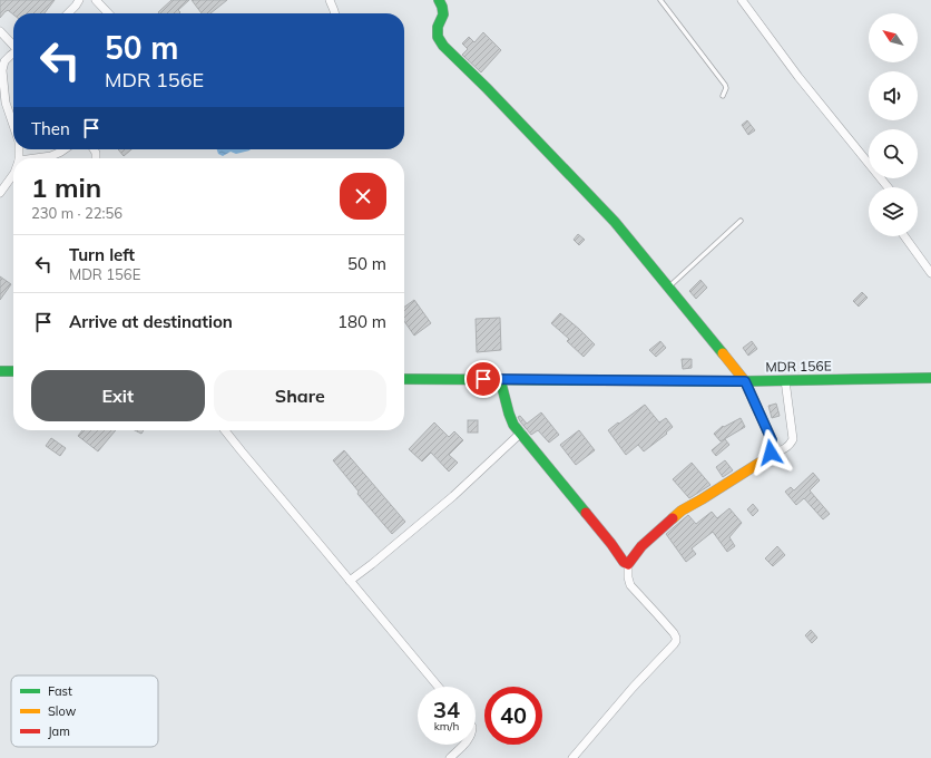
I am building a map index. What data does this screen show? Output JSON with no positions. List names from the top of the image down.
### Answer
{
  "streets": {
    "street": ["MDR 156E"]
  },
  "legend": ["Fast", "Slow", "Jam"],
  "north": "top left",
  "page": {
    "turn": ["50 m", "MDR 156E"],
    "then": "Then",
    "heading": ["1 min", "230 m · 22:56"],
    "list": [
      {
        "name": "Turn left",
        "note": "MDR 156E",
        "value": "50 m"
      },
      {
        "name": "Arrive at destination",
        "value": "180 m"
      }
    ],
    "buttons": ["Exit", "Share"],
    "speed": "34 km/h",
    "limit": "40"
  }
}
